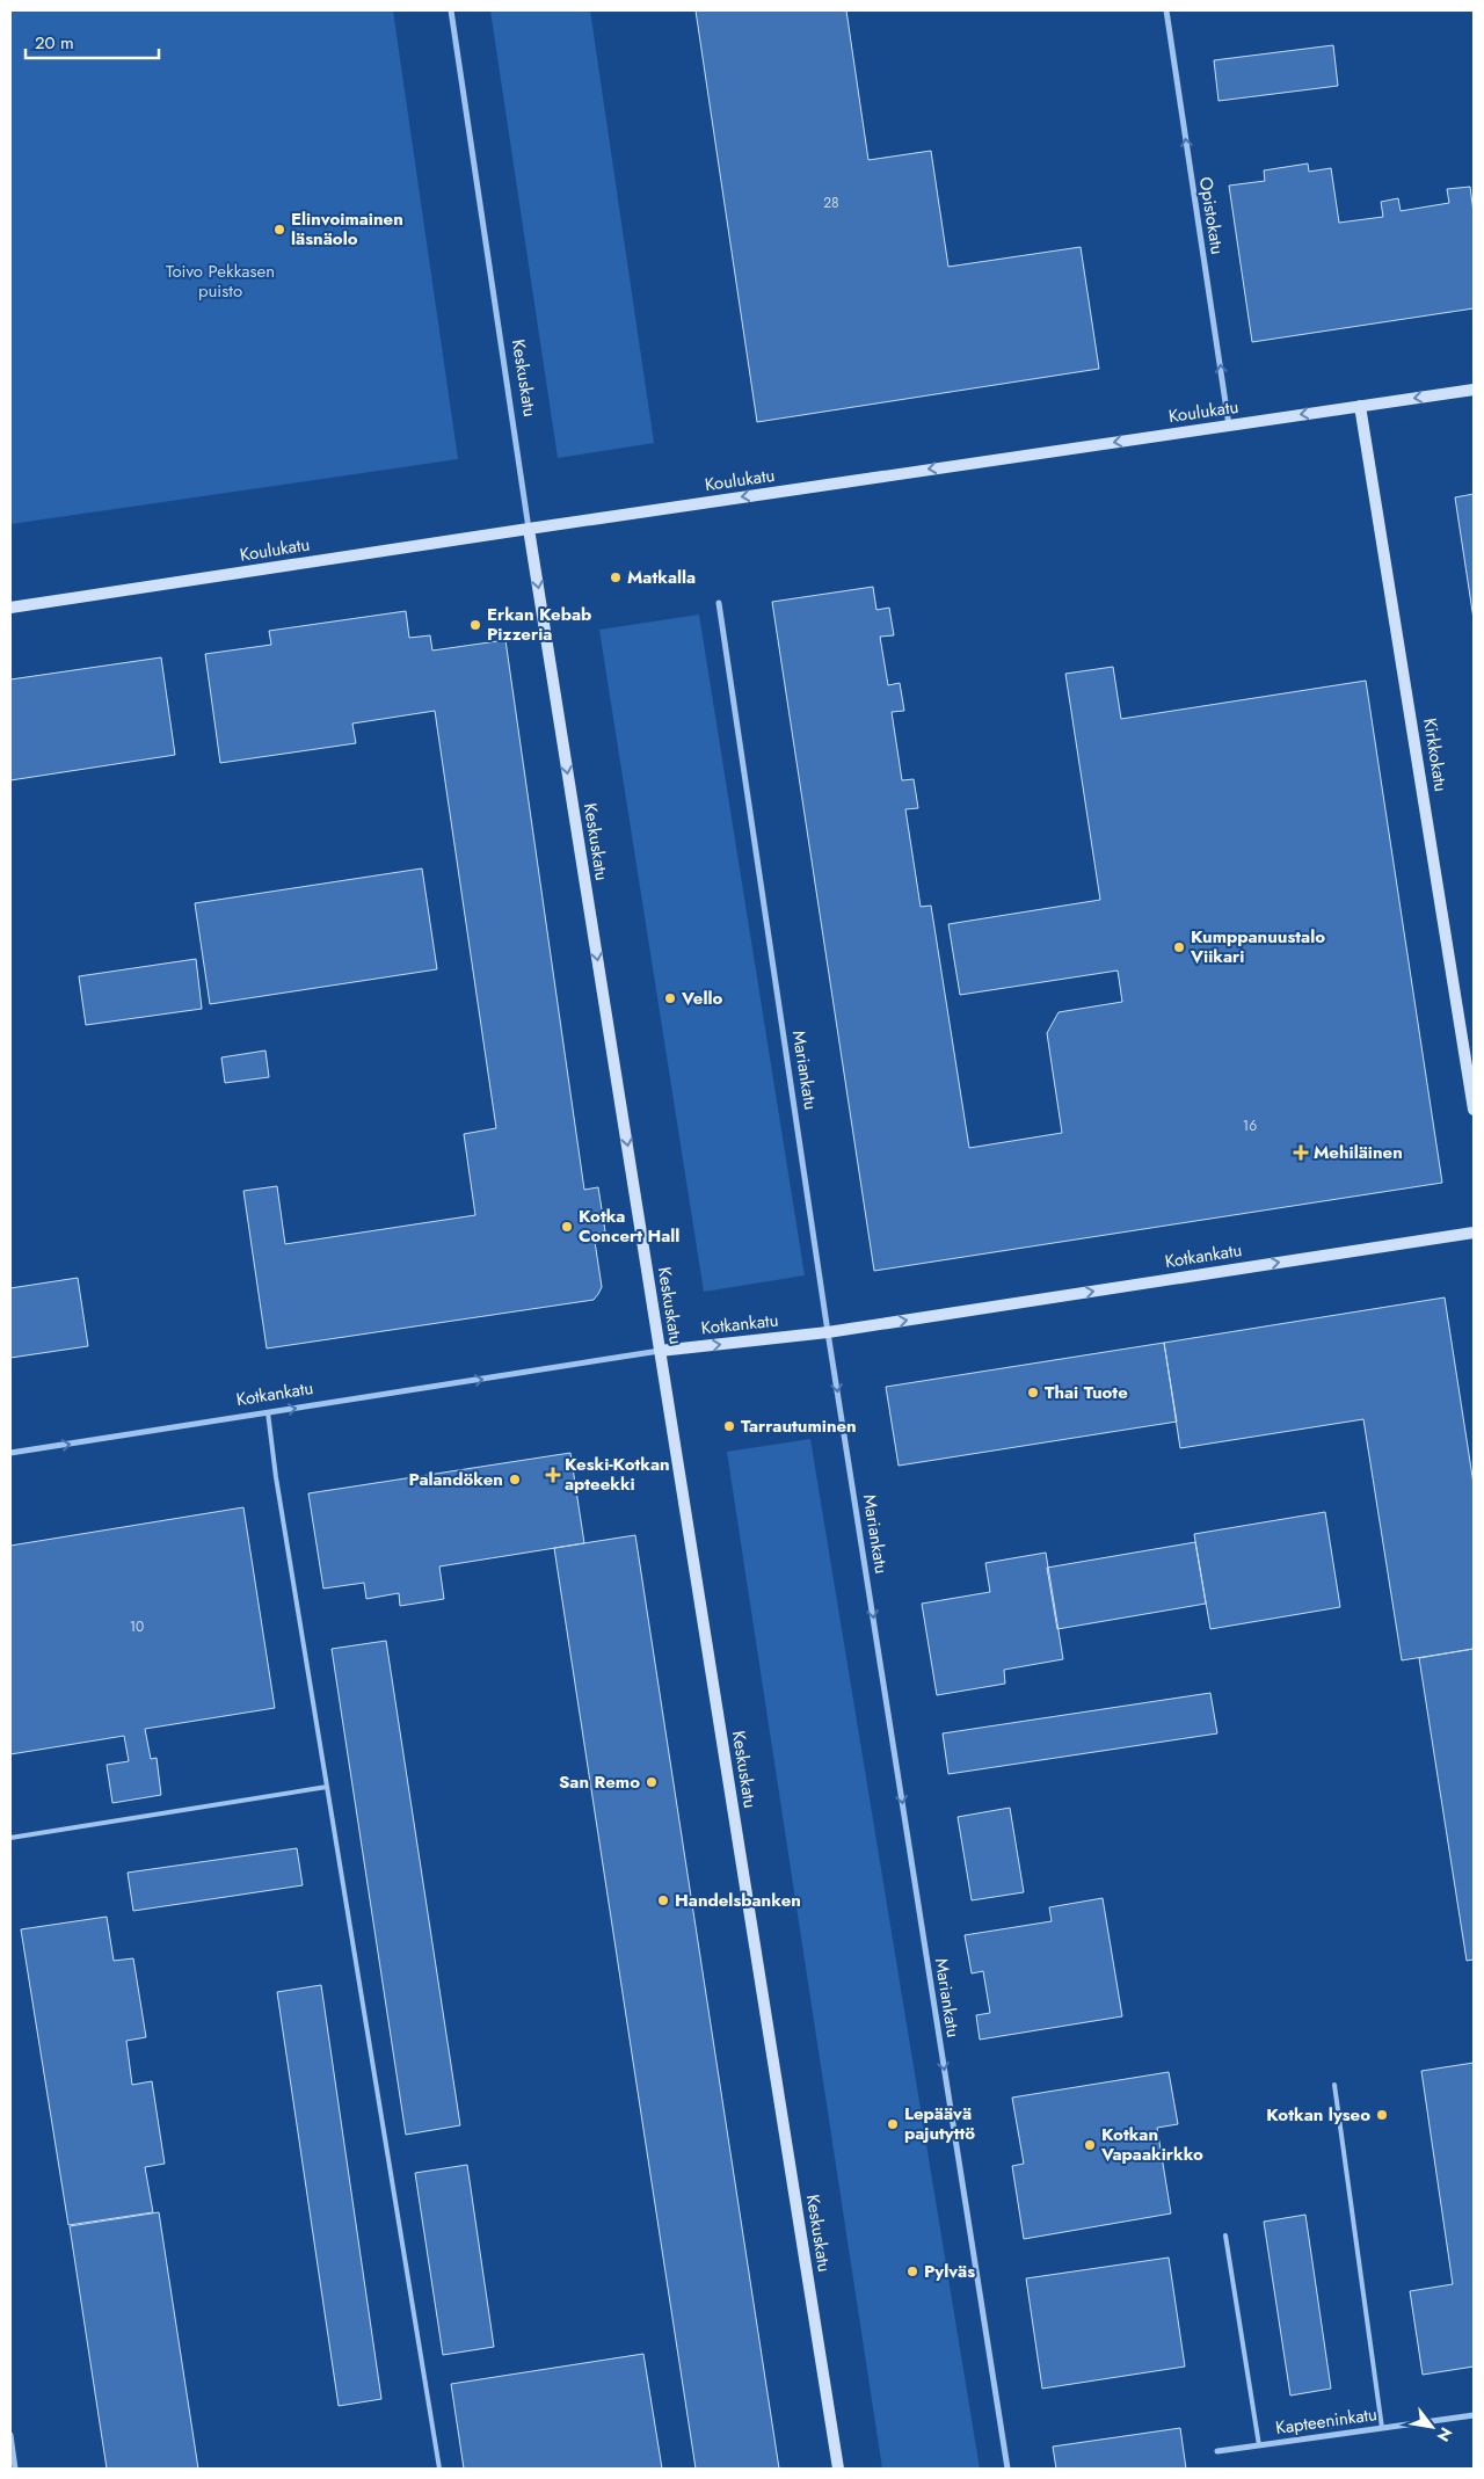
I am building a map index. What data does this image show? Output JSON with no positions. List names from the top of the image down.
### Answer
{
  "streets": {
    "main road": [
      "Keskuskatu",
      "Koulukatu",
      "Kirkkokatu",
      "Kotkankatu"
    ],
    "street": ["Opistokatu", "Mariankatu", "Kapteeninkatu"]
  },
  "crossings": [
    ["Opistokatu", "Koulukatu"],
    ["Keskuskatu", "Koulukatu"],
    ["Keskuskatu", "Kotkankatu"],
    ["Koulukatu", "Kirkkokatu"],
    ["Mariankatu", "Kotkankatu"]
  ],
  "one_way": [
    "Opistokatu",
    "Koulukatu",
    "Mariankatu",
    "Kotkankatu"
  ],
  "parks": ["Toivo Pekkasen puisto"],
  "places": {
    "other": [
      "Elinvoimainen läsnäolo",
      "Matkalla",
      "Erkan Kebab Pizzeria",
      "Kumppanuustalo Viikari",
      "Vello",
      "Kotka Concert Hall",
      "Thai Tuote",
      "Tarrautuminen",
      "Palandöken",
      "San Remo",
      "Handelsbanken",
      "Kotkan lyseo",
      "Lepäävä pajutyttö",
      "Kotkan Vapaakirkko",
      "Pylväs"
    ],
    "health": ["Mehiläinen", "Keski-Kotkan apteekki"]
  },
  "house_numbers": ["28", "16", "10"],
  "scale_bar": "20 m",
  "north": "bottom right"
}
